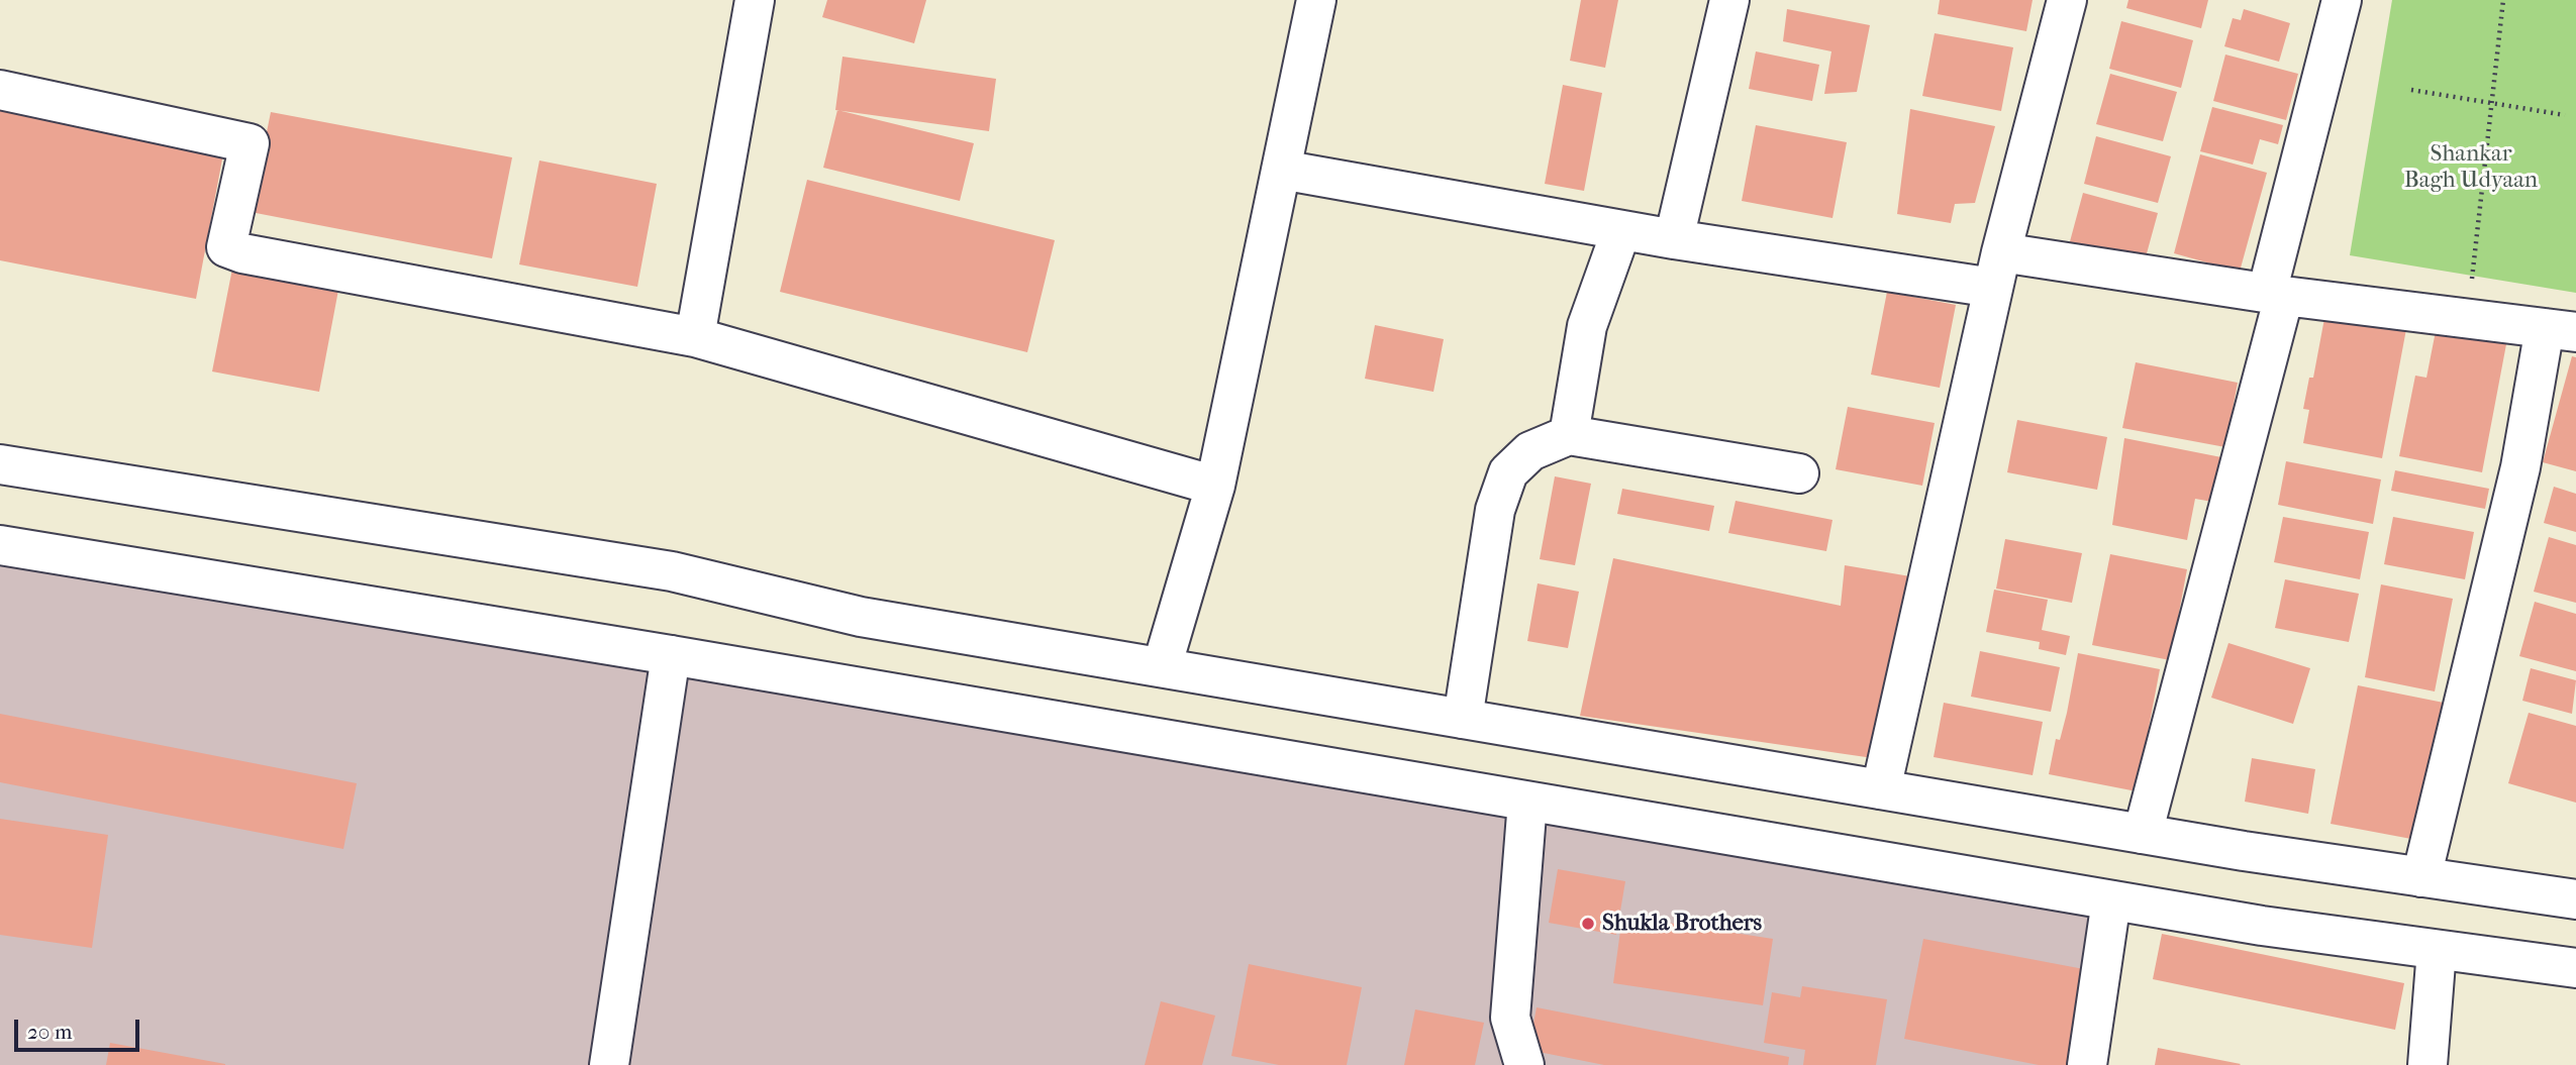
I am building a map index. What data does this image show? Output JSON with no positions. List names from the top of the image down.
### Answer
{
  "parks": ["Shankar Bagh Udyaan"],
  "places": ["Shukla Brothers"],
  "scale_bar": "20 m"
}
